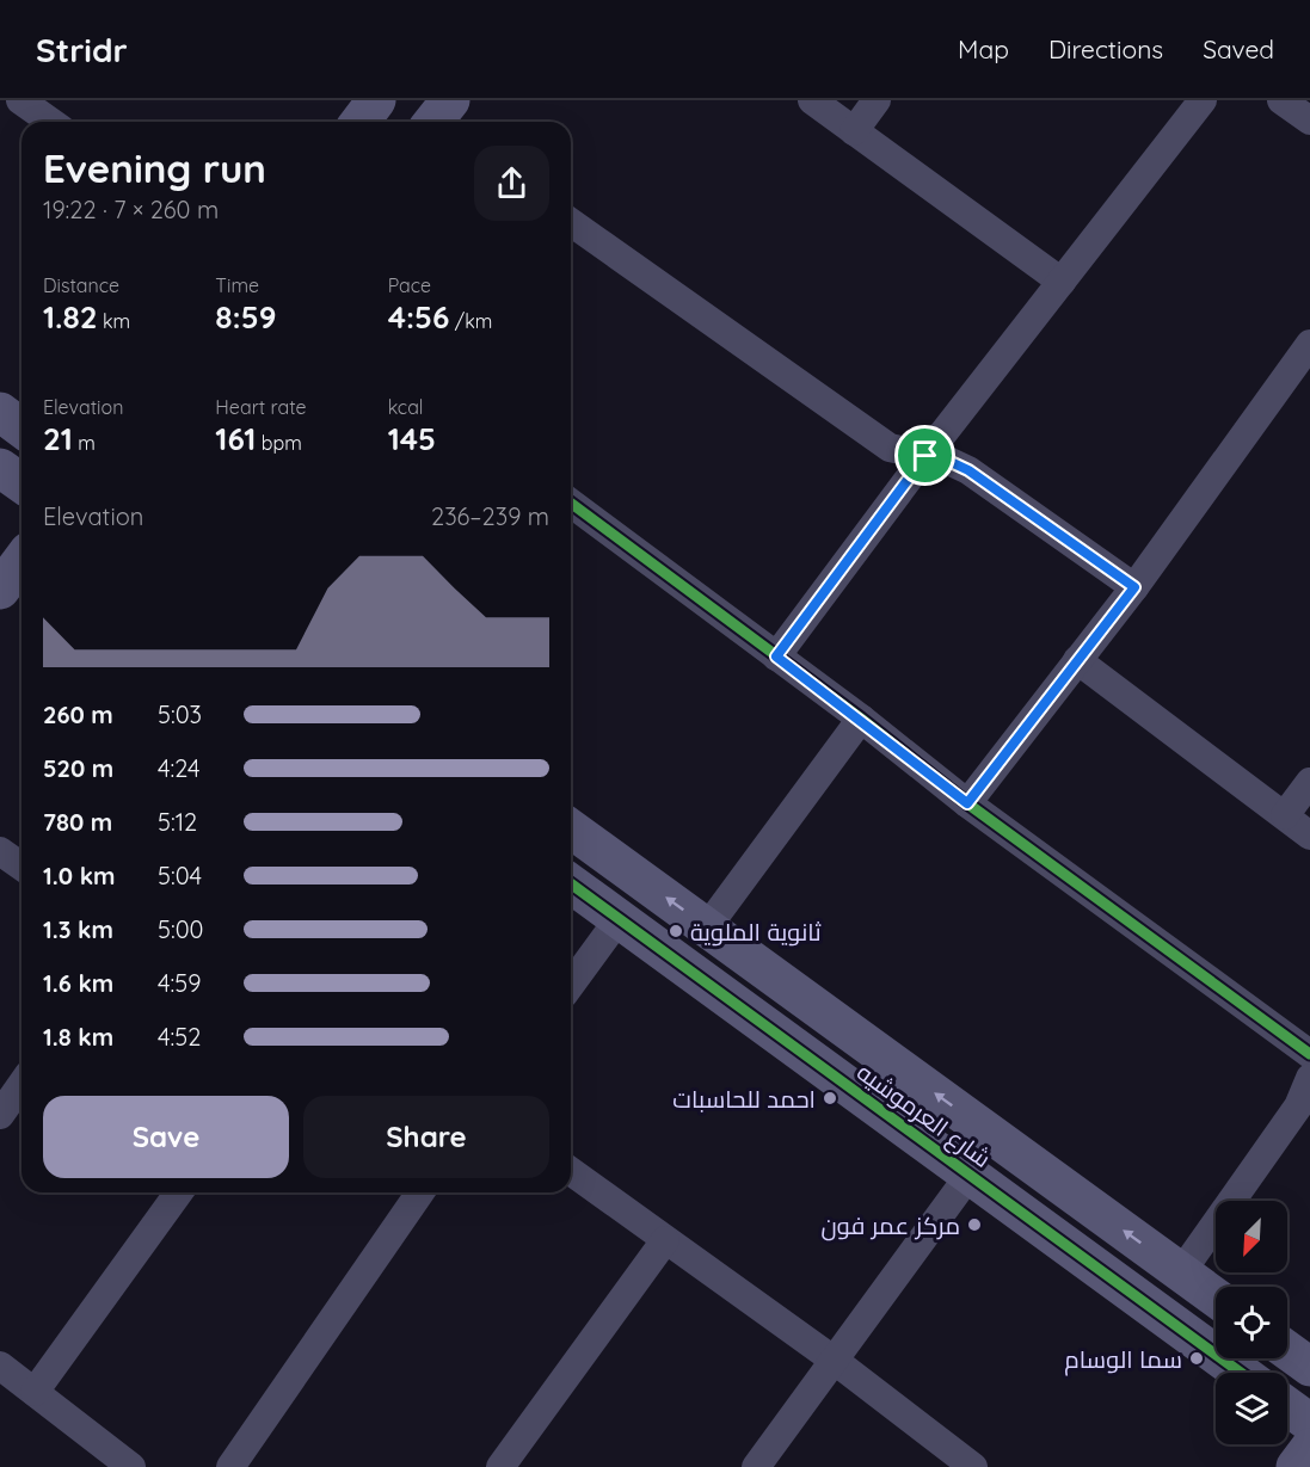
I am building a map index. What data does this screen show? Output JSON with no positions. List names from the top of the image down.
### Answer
{
  "streets": {
    "street": ["شارع العرموشيه"]
  },
  "places": [
    "ثانوية الملوية",
    "احمد للحاسبات",
    "مركز عمر فون",
    "سما الوسام"
  ],
  "north": "bottom left",
  "page": {
    "header": "Stridr",
    "nav": ["Map", "Directions", "Saved"],
    "heading": ["Evening run", "19:22 · 7 × 260 m"],
    "stats": [
      ["Distance", "1.82 km"],
      ["Time", "8:59"],
      ["Pace", "4:56 /km"],
      ["Elevation", "21 m"],
      ["Heart rate", "161 bpm"],
      ["kcal", "145"]
    ],
    "chart": ["Elevation", "236–239 m"],
    "list": [
      {
        "name": "260 m",
        "note": "5:03"
      },
      {
        "name": "520 m",
        "note": "4:24"
      },
      {
        "name": "780 m",
        "note": "5:12"
      },
      {
        "name": "1.0 km",
        "note": "5:04"
      },
      {
        "name": "1.3 km",
        "note": "5:00"
      },
      {
        "name": "1.6 km",
        "note": "4:59"
      },
      {
        "name": "1.8 km",
        "note": "4:52"
      }
    ],
    "buttons": ["Save", "Share"]
  }
}
